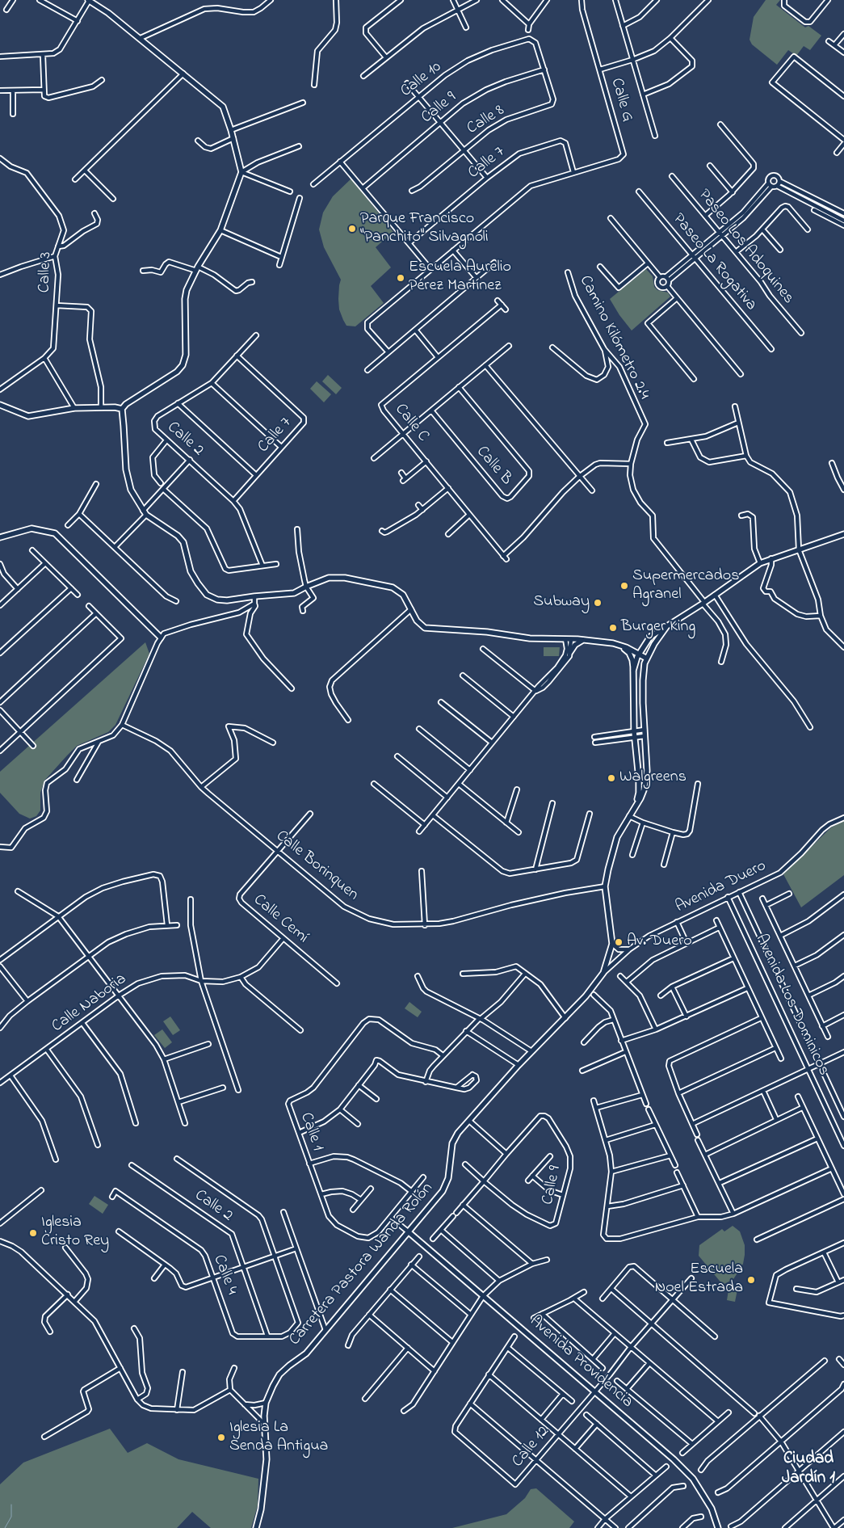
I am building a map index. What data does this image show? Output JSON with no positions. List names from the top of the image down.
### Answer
{
  "streets": {
    "street": [
      "Calle 10",
      "Calle G",
      "Calle 9",
      "Calle 8",
      "Calle 7",
      "Paseo Los Adoquines",
      "Paseo La Rogativa",
      "Calle 3",
      "Camino Kilómetro 2.4",
      "Calle C",
      "Calle 2",
      "Calle B",
      "Calle Borinquen",
      "Avenida Duero",
      "Calle Cemí",
      "Calle Naboria",
      "Avenida Los Dominicos",
      "Calle 1",
      "Carretera Pastora Wanda Rolón",
      "Calle 4",
      "Avenida Providencia",
      "Calle 12"
    ]
  },
  "crossings": [
    ["Calle 10", "Calle 9"],
    ["Calle 10", "Calle 8"],
    ["Calle G", "Calle 7"],
    ["Calle 9", "Calle 8"],
    ["Calle 7", "Calle 2"],
    ["Camino Kilómetro 2.4", "Carretera Pastora Wanda Rolón"],
    ["Calle 2", "Calle 4"],
    ["Calle Borinquen", "Calle Cemí"],
    ["Calle Borinquen", "Carretera Pastora Wanda Rolón"],
    ["Avenida Duero", "Avenida Los Dominicos"],
    ["Avenida Duero", "Carretera Pastora Wanda Rolón"],
    ["Calle Cemí", "Calle Naboria"],
    ["Carretera Pastora Wanda Rolón", "Avenida Providencia"],
    ["Avenida Providencia", "Calle 12"]
  ],
  "districts": ["Ciudad Jardín 1"],
  "places": [
    "Parque Francisco \"Panchito\" Silvagnoli",
    "Escuela Aurelio Pérez Martínez",
    "Supermercados Agranel",
    "Subway",
    "Burger King",
    "Walgreens",
    "Av. Duero",
    "Iglesia Cristo Rey",
    "Escuela Noel Estrada",
    "Iglesia La Senda Antigua"
  ]
}
